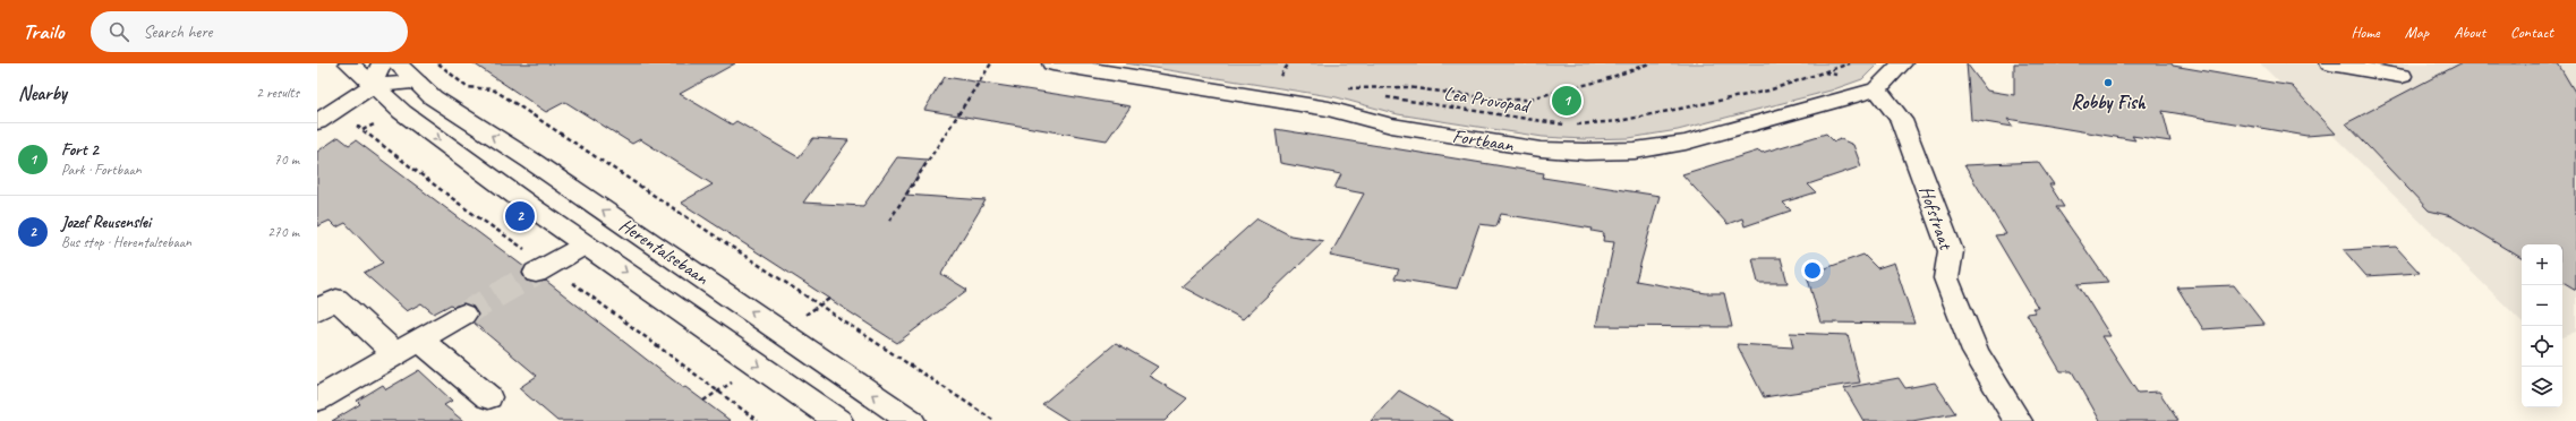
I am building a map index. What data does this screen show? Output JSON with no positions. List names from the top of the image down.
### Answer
{
  "streets": {
    "street": ["Fortbaan", "Hofstraat", "Herentalsebaan"],
    "path": ["Lea Provopad"]
  },
  "crossings": [
    ["Fortbaan", "Hofstraat"]
  ],
  "places": ["Robby Fish"],
  "page": {
    "header": "Trailo",
    "search": "Search here",
    "nav": [
      "Home",
      "Map",
      "About",
      "Contact"
    ],
    "heading": ["Nearby", "2 results"],
    "pins": ["1", "2"],
    "list": [
      {
        "mark": "1",
        "name": "Fort 2",
        "note": "Park · Fortbaan",
        "value": "70 m"
      },
      {
        "mark": "2",
        "name": "Jozef Reusenslei",
        "note": "Bus stop · Herentalsebaan",
        "value": "270 m"
      }
    ],
    "map_buttons": ["+", "−"]
  }
}
